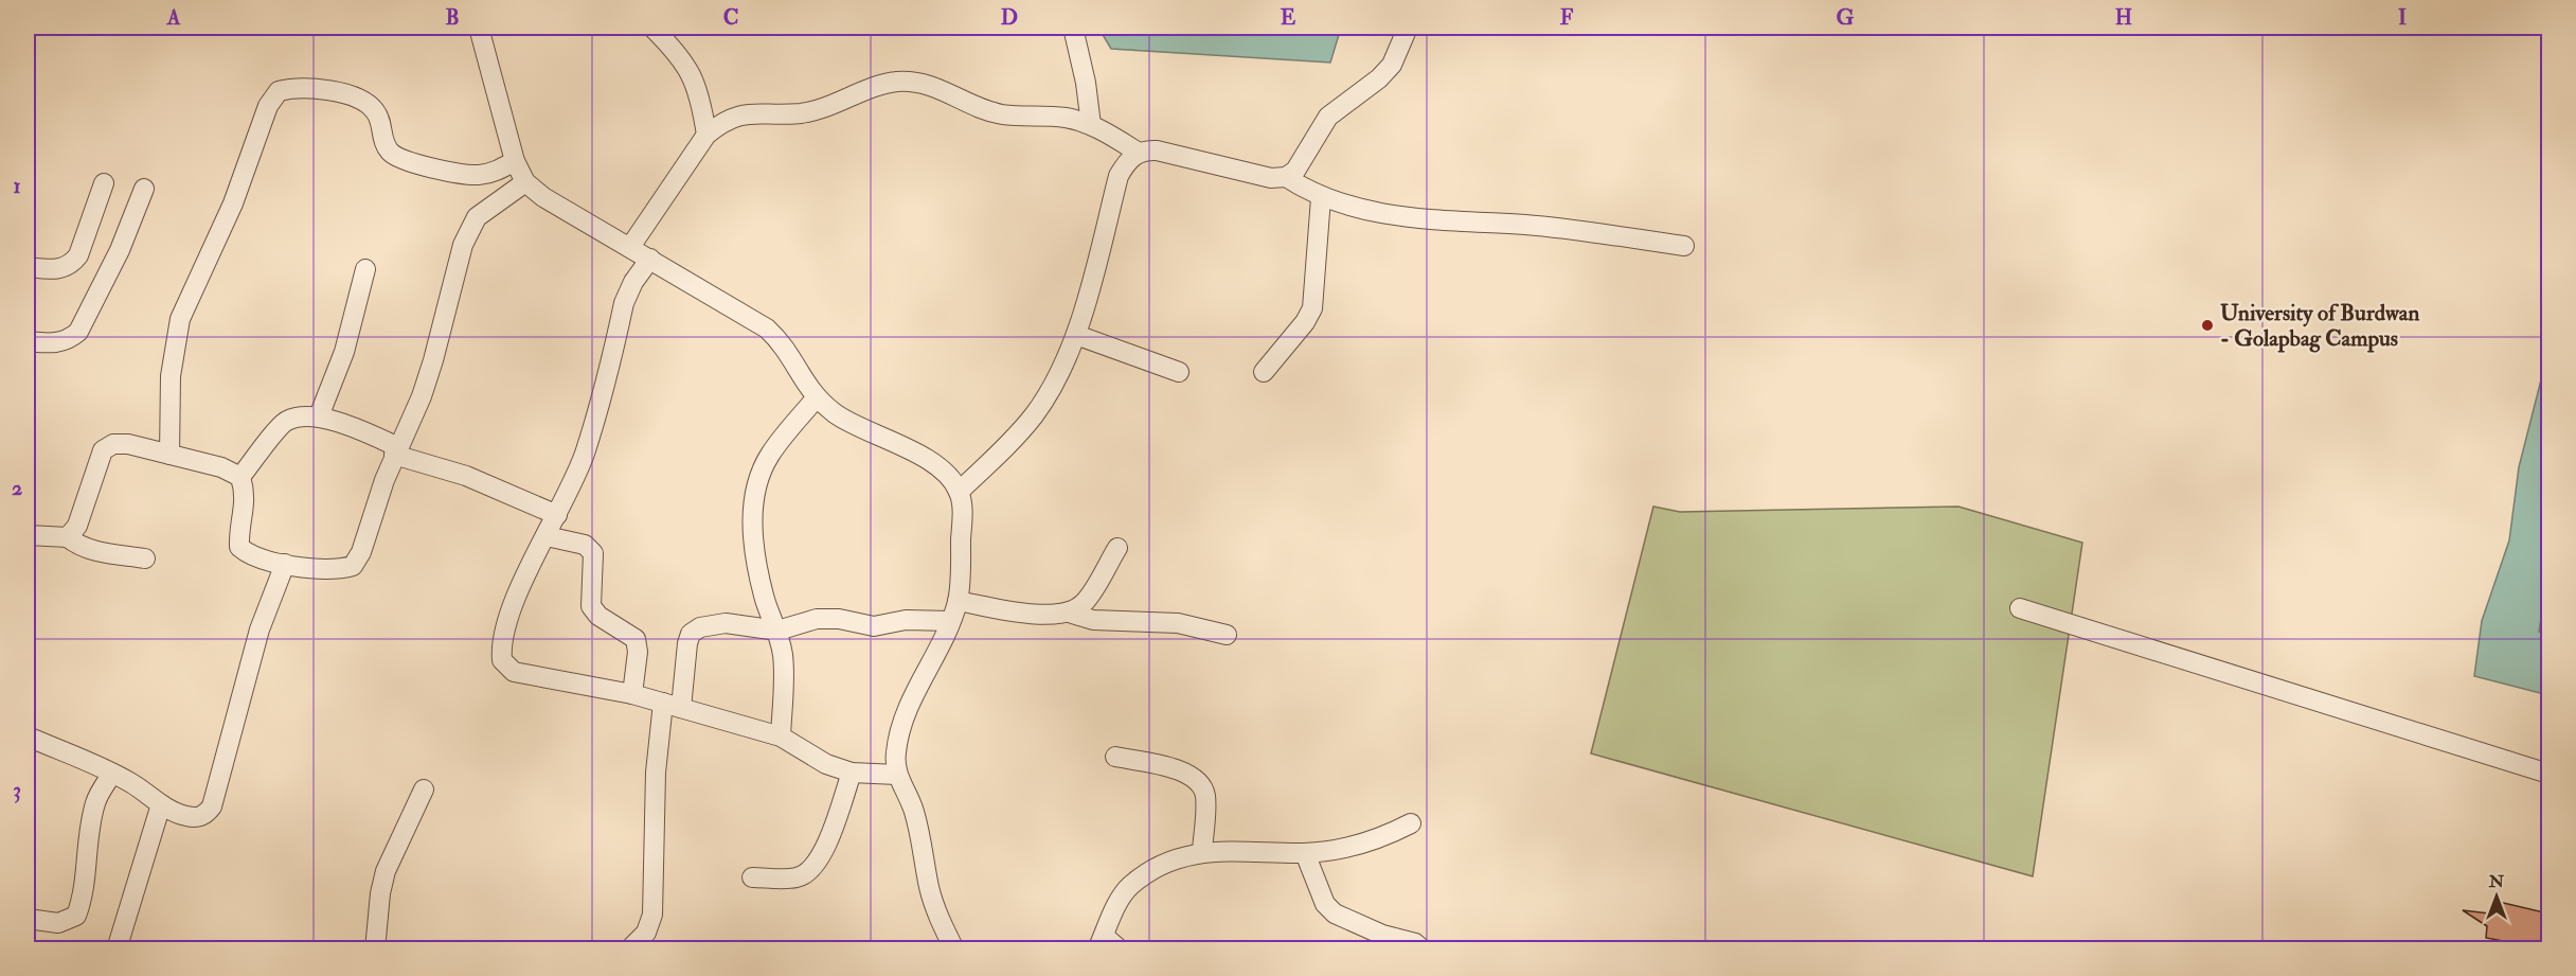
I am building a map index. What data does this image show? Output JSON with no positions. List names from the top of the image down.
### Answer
{
  "places": ["University of Burdwan - Golapbag Campus"],
  "north": "top",
  "grid": {
    "columns": [
      "A",
      "B",
      "C",
      "D",
      "E",
      "F",
      "G",
      "H",
      "I"
    ],
    "rows": ["1", "2", "3"]
  }
}
